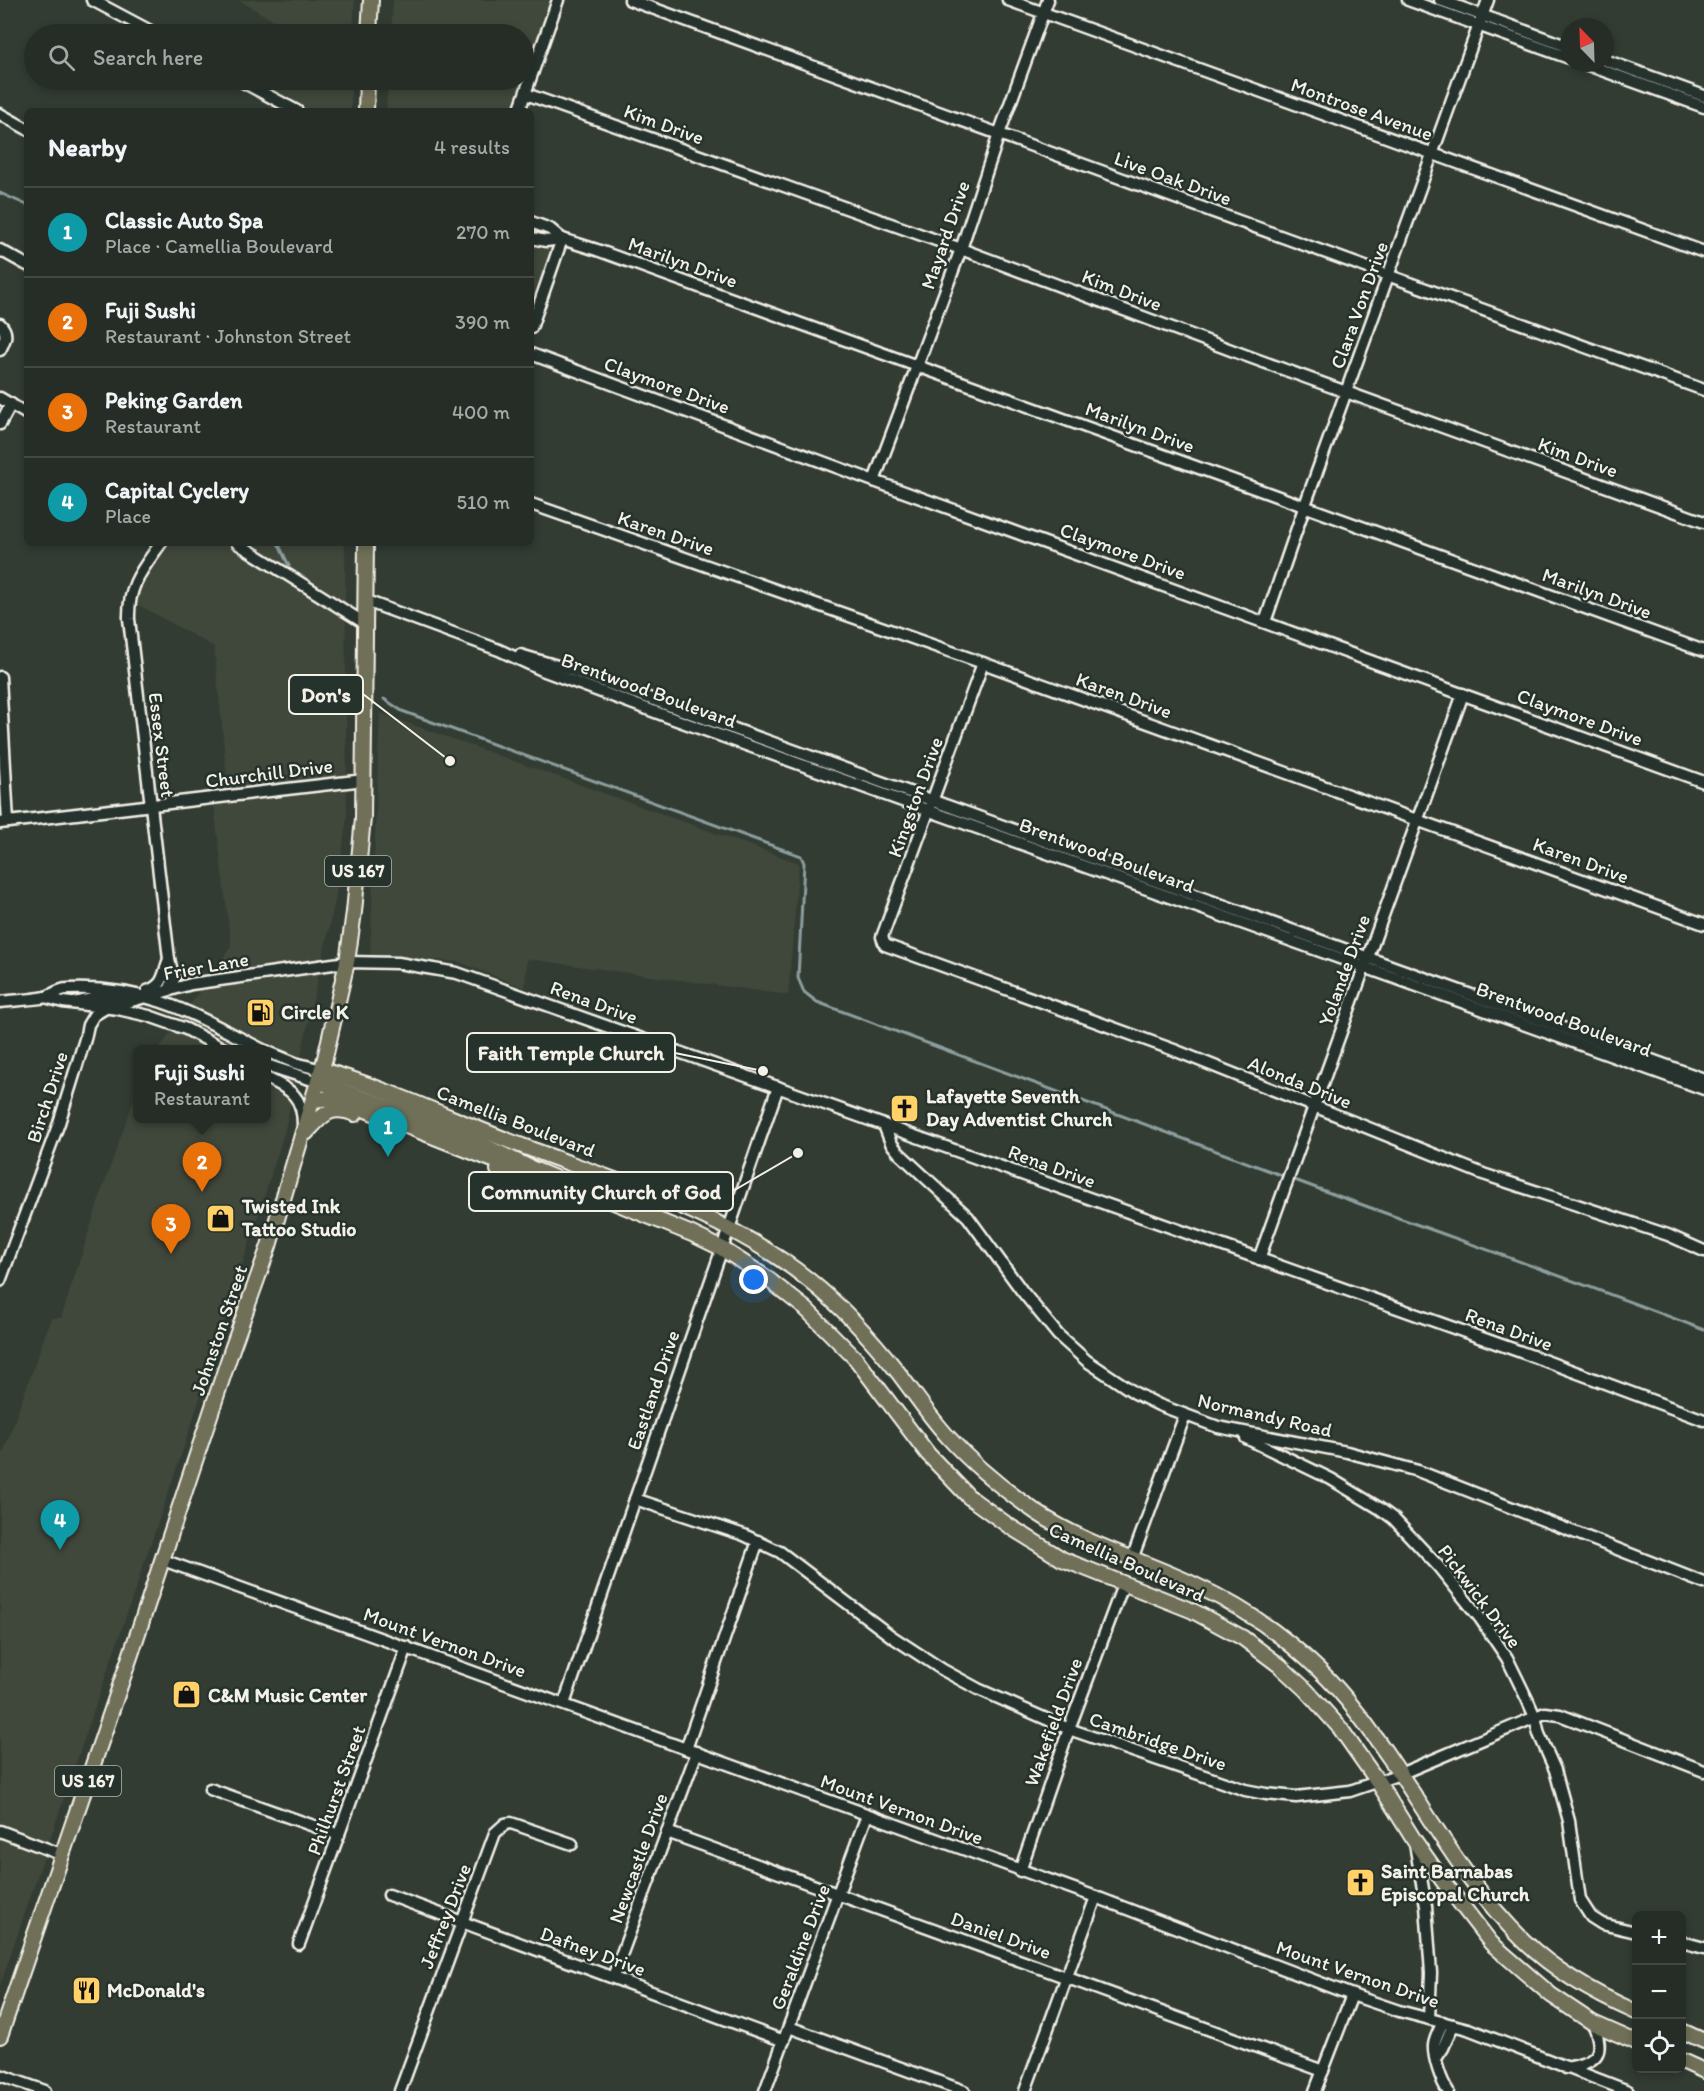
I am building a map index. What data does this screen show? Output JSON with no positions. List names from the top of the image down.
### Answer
{
  "streets": {
    "main road": ["US 167", "Camellia Boulevard", "Johnston Street"],
    "street": [
      "Montrose Avenue",
      "Kim Drive",
      "Live Oak Drive",
      "Mayard Drive",
      "Marilyn Drive",
      "Clara Von Drive",
      "Claymore Drive",
      "Karen Drive",
      "Brentwood Boulevard",
      "Essex Street",
      "Churchill Drive",
      "Kingston Drive",
      "Frier Lane",
      "Yolande Drive",
      "Rena Drive",
      "Alonda Drive",
      "Birch Drive",
      "Eastland Drive",
      "Normandy Road",
      "Pickwick Drive",
      "Mount Vernon Drive",
      "Wakefield Drive",
      "Cambridge Drive",
      "Philhurst Street",
      "Newcastle Drive",
      "Jeffrey Drive",
      "Daniel Drive",
      "Geraldine Drive",
      "Dafney Drive"
    ]
  },
  "crossings": [
    ["Montrose Avenue", "Mayard Drive"],
    ["Montrose Avenue", "Clara Von Drive"],
    ["Kim Drive", "Mayard Drive"],
    ["Kim Drive", "Clara Von Drive"],
    ["Live Oak Drive", "Mayard Drive"],
    ["Live Oak Drive", "Clara Von Drive"],
    ["Mayard Drive", "Marilyn Drive"],
    ["Mayard Drive", "Claymore Drive"],
    ["Marilyn Drive", "Clara Von Drive"],
    ["Clara Von Drive", "Claymore Drive"],
    ["Claymore Drive", "Yolande Drive"],
    ["Karen Drive", "Kingston Drive"],
    ["Karen Drive", "Yolande Drive"],
    ["Brentwood Boulevard", "Kingston Drive"],
    ["Brentwood Boulevard", "Yolande Drive"],
    ["Brentwood Boulevard", "Johnston Street"],
    ["Essex Street", "Churchill Drive"],
    ["Essex Street", "Frier Lane"],
    ["Churchill Drive", "Johnston Street"],
    ["Kingston Drive", "Alonda Drive"],
    ["Frier Lane", "Rena Drive"],
    ["Frier Lane", "Johnston Street"],
    ["Yolande Drive", "Rena Drive"],
    ["Yolande Drive", "Alonda Drive"],
    ["Rena Drive", "Johnston Street"],
    ["Rena Drive", "Eastland Drive"],
    ["Rena Drive", "Normandy Road"],
    ["Camellia Boulevard", "Johnston Street"],
    ["Camellia Boulevard", "Eastland Drive"],
    ["Camellia Boulevard", "Wakefield Drive"],
    ["Camellia Boulevard", "Cambridge Drive"],
    ["Johnston Street", "Mount Vernon Drive"],
    ["Eastland Drive", "Mount Vernon Drive"],
    ["Eastland Drive", "Cambridge Drive"],
    ["Normandy Road", "Pickwick Drive"],
    ["Pickwick Drive", "Cambridge Drive"],
    ["Mount Vernon Drive", "Wakefield Drive"],
    ["Mount Vernon Drive", "Philhurst Street"],
    ["Mount Vernon Drive", "Newcastle Drive"],
    ["Mount Vernon Drive", "Geraldine Drive"],
    ["Wakefield Drive", "Cambridge Drive"],
    ["Cambridge Drive", "Newcastle Drive"],
    ["Newcastle Drive", "Daniel Drive"],
    ["Newcastle Drive", "Dafney Drive"],
    ["Jeffrey Drive", "Dafney Drive"],
    ["Daniel Drive", "Geraldine Drive"],
    ["Geraldine Drive", "Dafney Drive"]
  ],
  "places": {
    "other": ["Don's", "Faith Temple Church", "Community Church of God"],
    "fuel station": ["Circle K"],
    "church": ["Lafayette Seventh Day Adventist Church", "Saint Barnabas Episcopal Church"],
    "shop": ["Twisted Ink Tattoo Studio", "C&M Music Center"],
    "restaurant": ["McDonald's"]
  },
  "north": "top left",
  "page": {
    "search": "Search here",
    "heading": ["Nearby", "4 results"],
    "list": [
      {
        "mark": "1",
        "name": "Classic Auto Spa",
        "note": "Place · Camellia Boulevard",
        "value": "270 m"
      },
      {
        "mark": "2",
        "name": "Fuji Sushi",
        "note": "Restaurant · Johnston Street",
        "value": "390 m"
      },
      {
        "mark": "3",
        "name": "Peking Garden",
        "note": "Restaurant",
        "value": "400 m"
      },
      {
        "mark": "4",
        "name": "Capital Cyclery",
        "note": "Place",
        "value": "510 m"
      }
    ],
    "popup": ["Fuji Sushi", "Restaurant"],
    "pins": [
      "1",
      "2",
      "3",
      "4"
    ],
    "map_buttons": ["+", "−"]
  }
}
